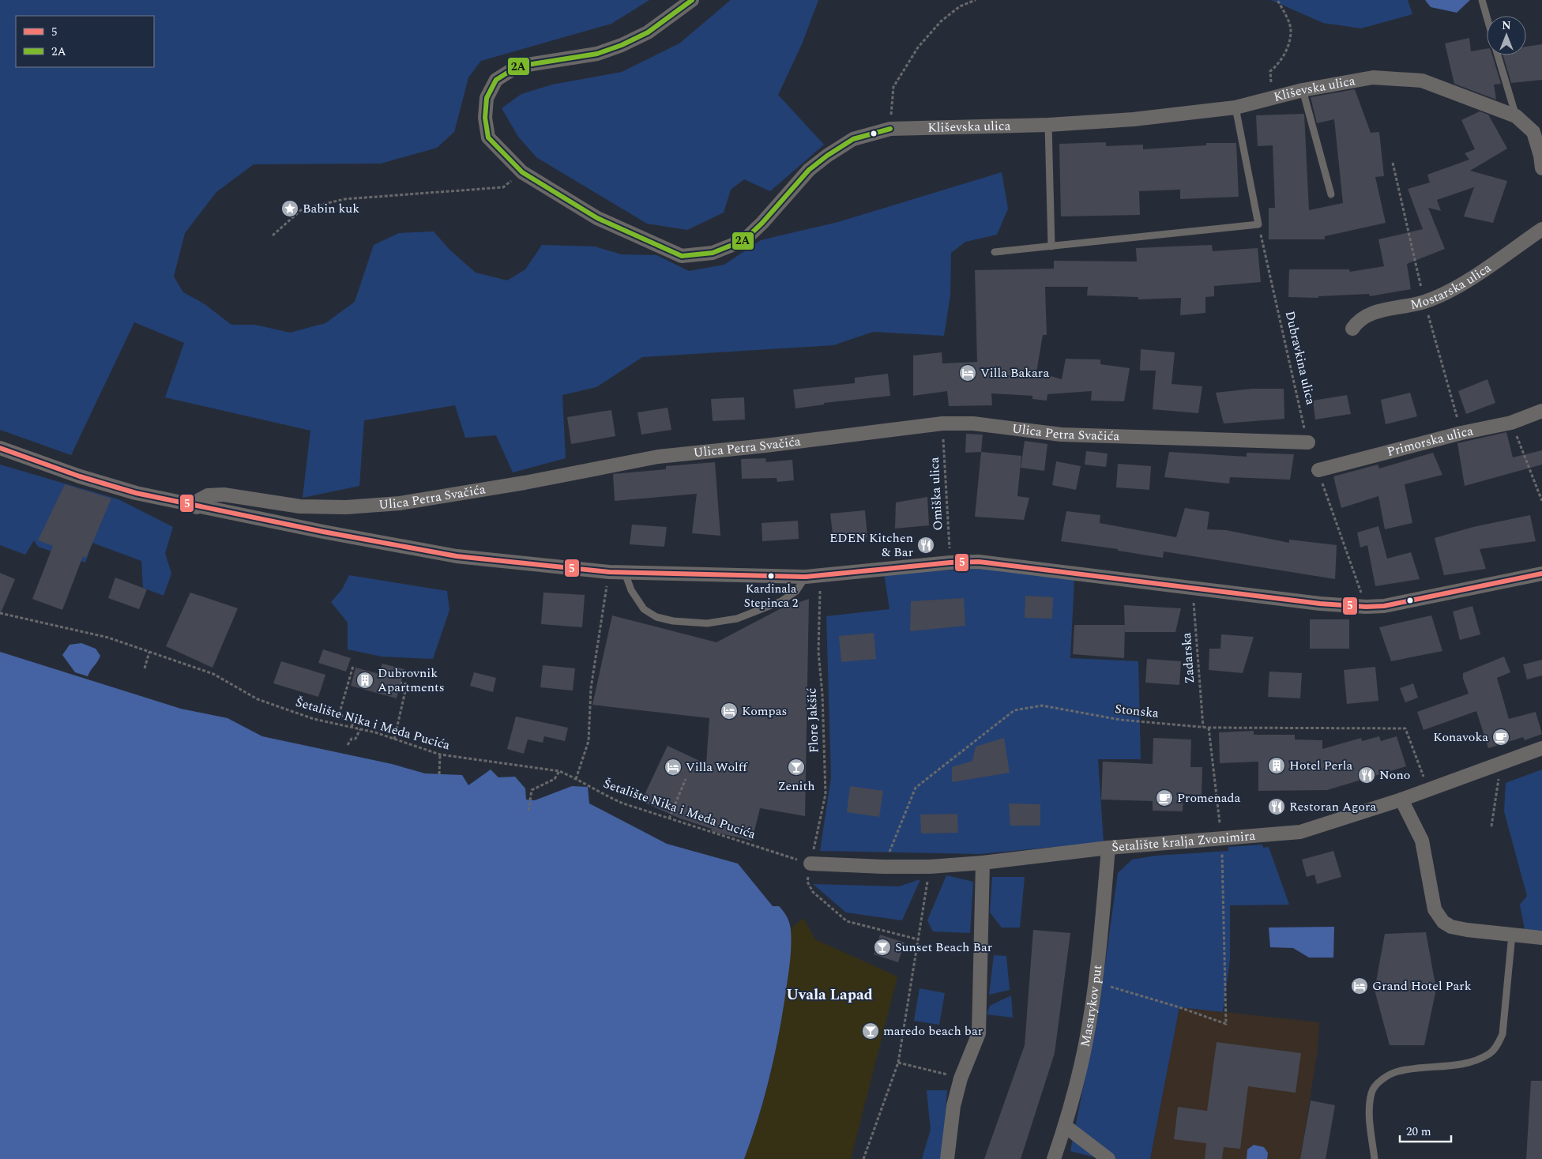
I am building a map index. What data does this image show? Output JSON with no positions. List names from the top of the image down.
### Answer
{
  "streets": {
    "street": [
      "Kliševska ulica",
      "Mostarska ulica",
      "Ulica Petra Svačića",
      "Primorska ulica",
      "Šetalište kralja Zvonimira",
      "Masarykov put"
    ],
    "path": [
      "Dubravkina ulica",
      "Omiška ulica",
      "Zadarska",
      "Stonska",
      "Flore Jakšić",
      "Šetalište Nika i Meda Pucića"
    ]
  },
  "crossings": [
    ["Dubravkina ulica", "Ulica Petra Svačića"],
    ["Ulica Petra Svačića", "Omiška ulica"],
    ["Zadarska", "Stonska"],
    ["Stonska", "Šetalište kralja Zvonimira"],
    ["Flore Jakšić", "Šetalište Nika i Meda Pucića"],
    ["Flore Jakšić", "Šetalište kralja Zvonimira"],
    ["Šetalište Nika i Meda Pucića", "Šetalište kralja Zvonimira"],
    ["Šetalište kralja Zvonimira", "Masarykov put"]
  ],
  "districts": ["Uvala Lapad"],
  "places": {
    "place": ["Babin kuk"],
    "hotel": [
      "Villa Bakara",
      "Kompas",
      "Villa Wolff",
      "Grand Hotel Park"
    ],
    "restaurant": ["EDEN Kitchen & Bar", "Nono", "Restoran Agora"],
    "other": ["Kardinala Stepinca 2"],
    "building": ["Dubrovnik Apartments", "Hotel Perla"],
    "cafe": ["Konavoka", "Promenada"],
    "bar": ["Zenith", "Sunset Beach Bar", "maredo beach bar"]
  },
  "lines": ["transit line 2A", "transit line 5"],
  "legend": ["5", "2A"],
  "scale_bar": "20 m",
  "north": "top"
}
